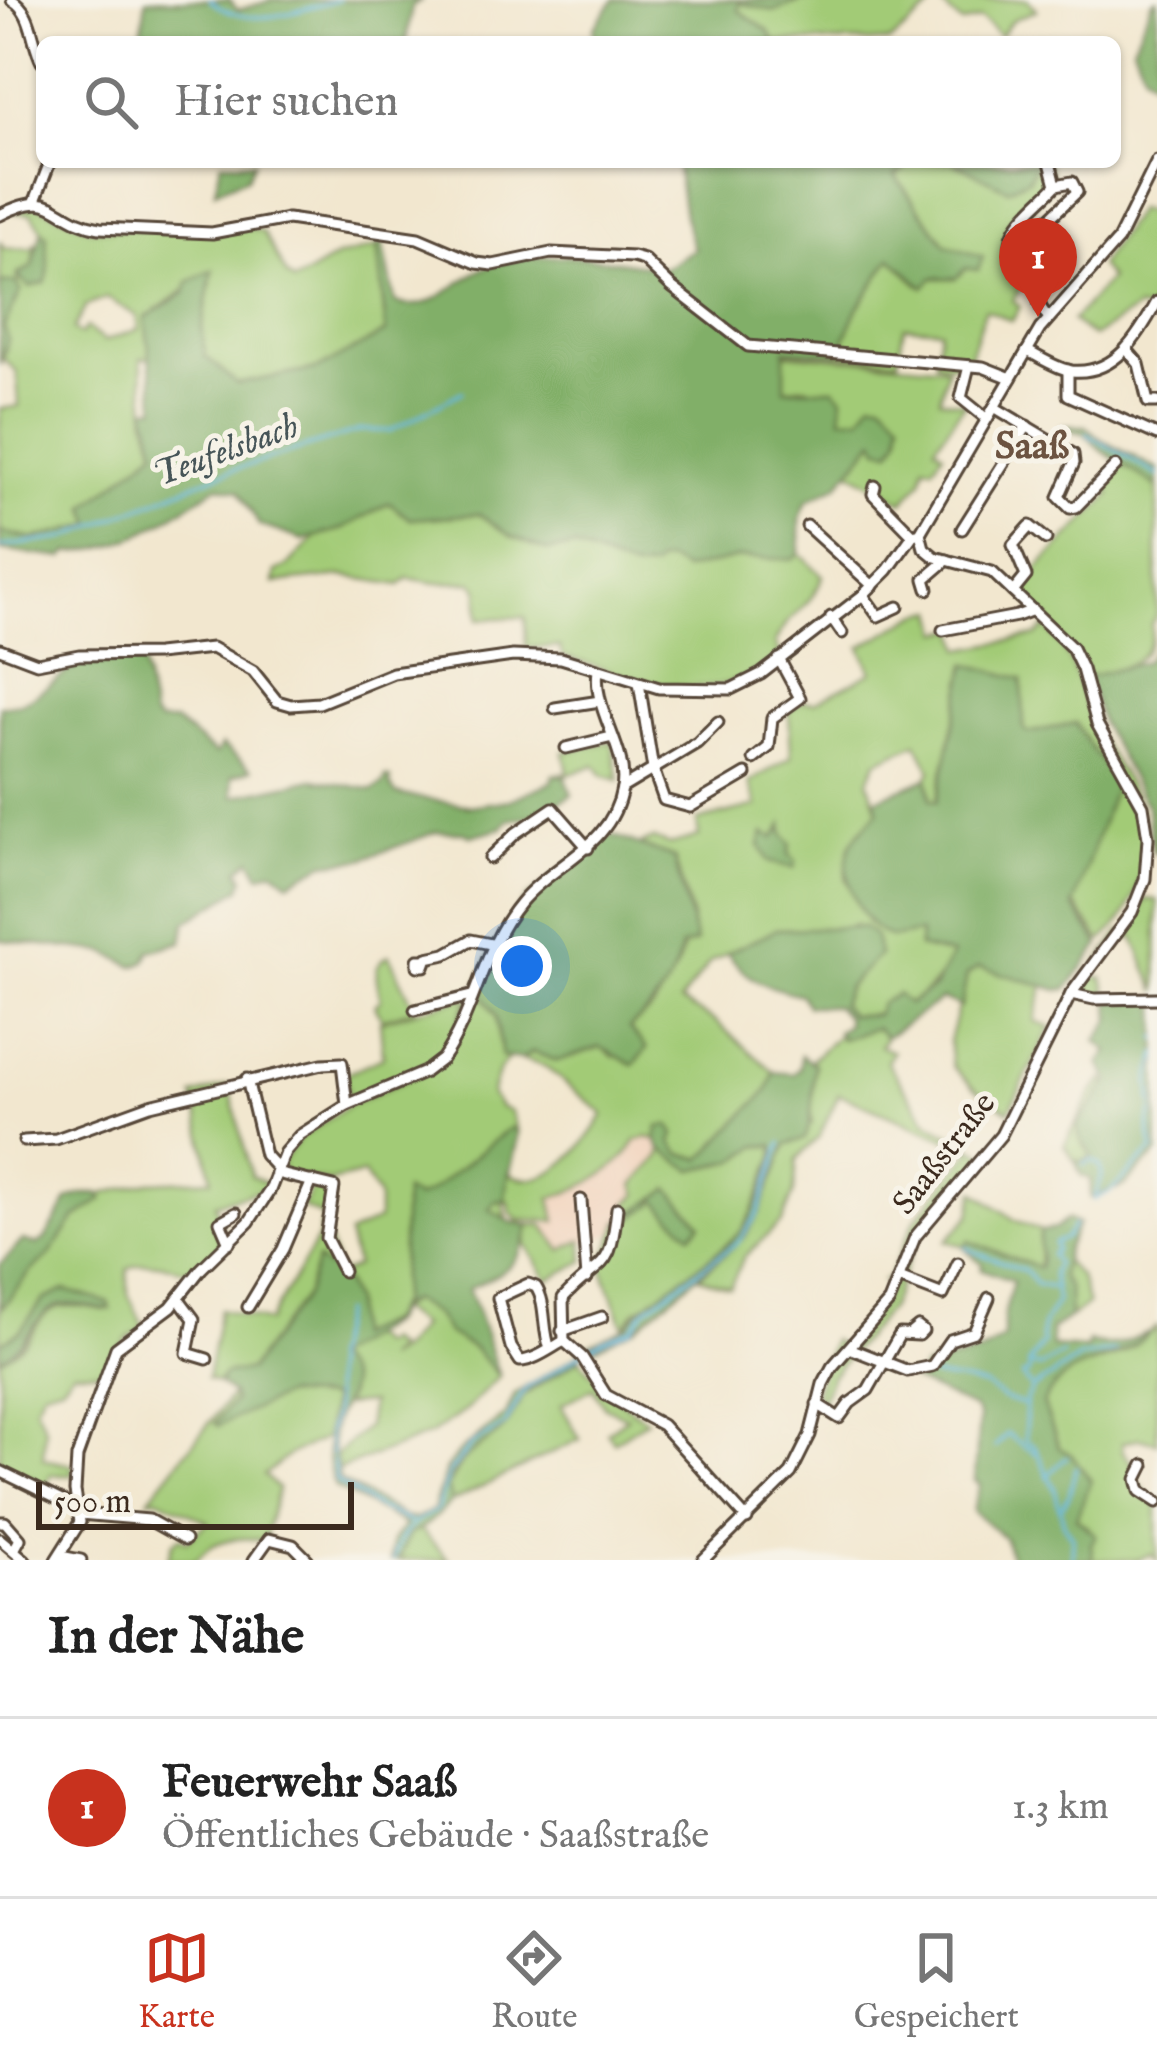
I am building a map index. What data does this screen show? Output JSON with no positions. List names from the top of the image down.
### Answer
{
  "streets": {
    "street": ["Saaßstraße"]
  },
  "districts": ["Saaß"],
  "water": ["Teufelsbach"],
  "scale_bar": "500 m",
  "page": {
    "search": "Hier suchen",
    "pins": "1",
    "scale": "500 m",
    "heading": "In der Nähe",
    "list": [
      {
        "mark": "1",
        "name": "Feuerwehr Saaß",
        "note": "Öffentliches Gebäude · Saaßstraße",
        "value": "1.3 km"
      }
    ],
    "nav": ["Karte", "Route", "Gespeichert"]
  }
}
